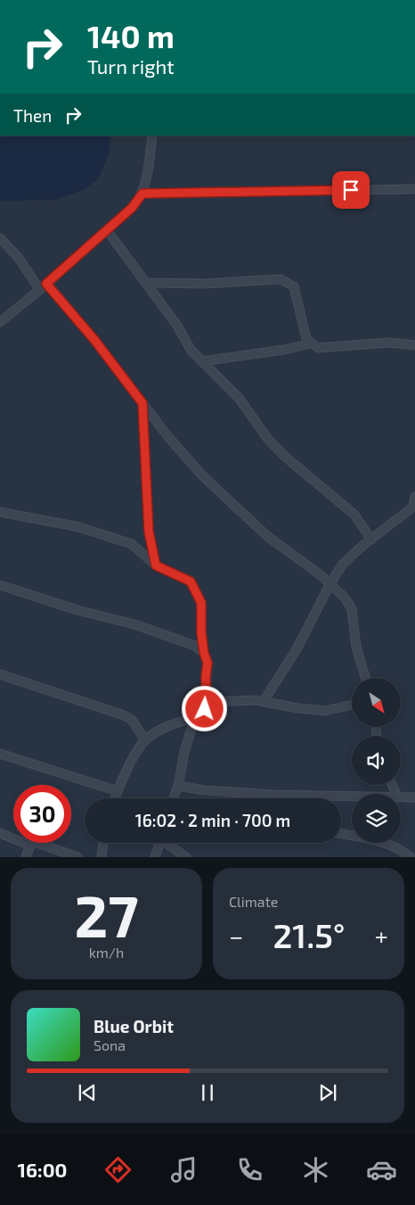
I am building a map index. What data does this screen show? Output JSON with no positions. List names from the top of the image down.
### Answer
{
  "north": "bottom right",
  "page": {
    "turn": ["140 m", "Turn right"],
    "then": "Then",
    "limit": "30",
    "trip": "16:02 · 2 min · 700 m",
    "tile": [
      ["27", "km/h"],
      "Climate"
    ],
    "heat": ["−", "21.5°", "+"],
    "song": ["Blue Orbit", "Sona"],
    "tabs": "16:00"
  }
}
